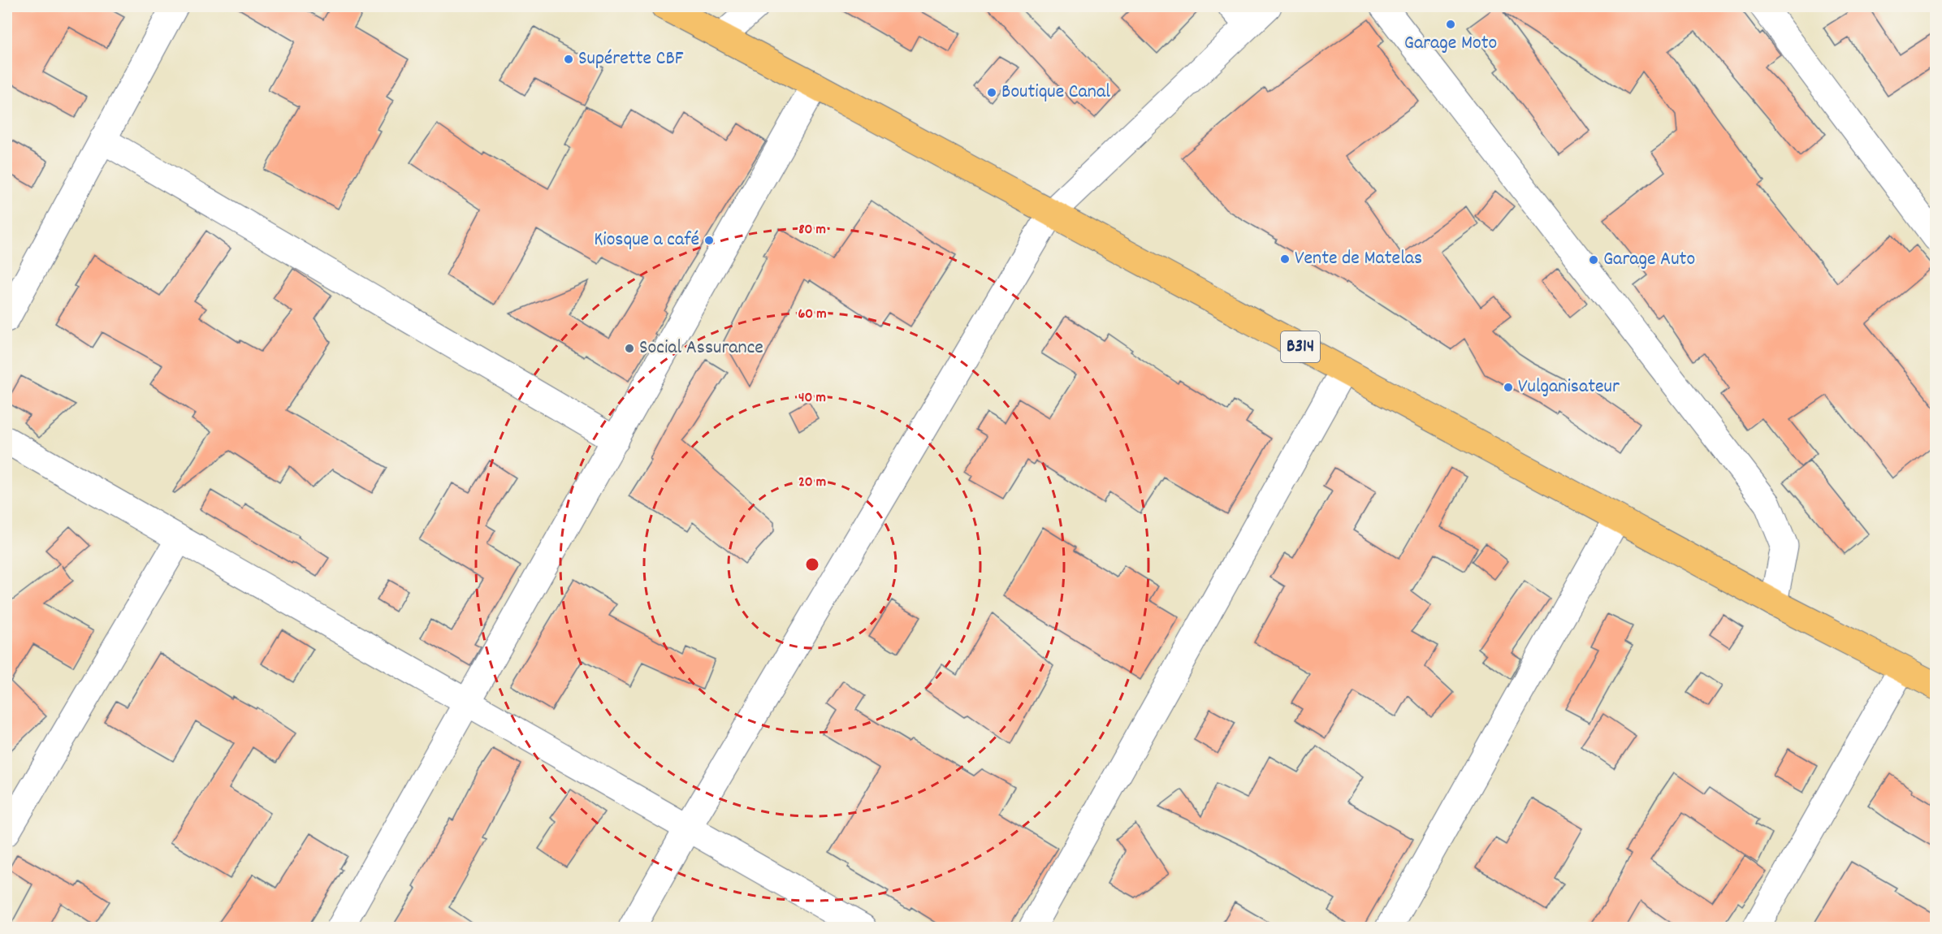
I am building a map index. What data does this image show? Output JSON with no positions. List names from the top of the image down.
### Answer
{
  "streets": {
    "main road": ["B314"]
  },
  "places": [
    "Garage Moto",
    "Supérette CBF",
    "Boutique Canal",
    "Kiosque a café",
    "Vente de Matelas",
    "Garage Auto",
    "Social Assurance",
    "Vulganisateur"
  ],
  "rings": [
    "80 m",
    "60 m",
    "40 m",
    "20 m"
  ]
}
